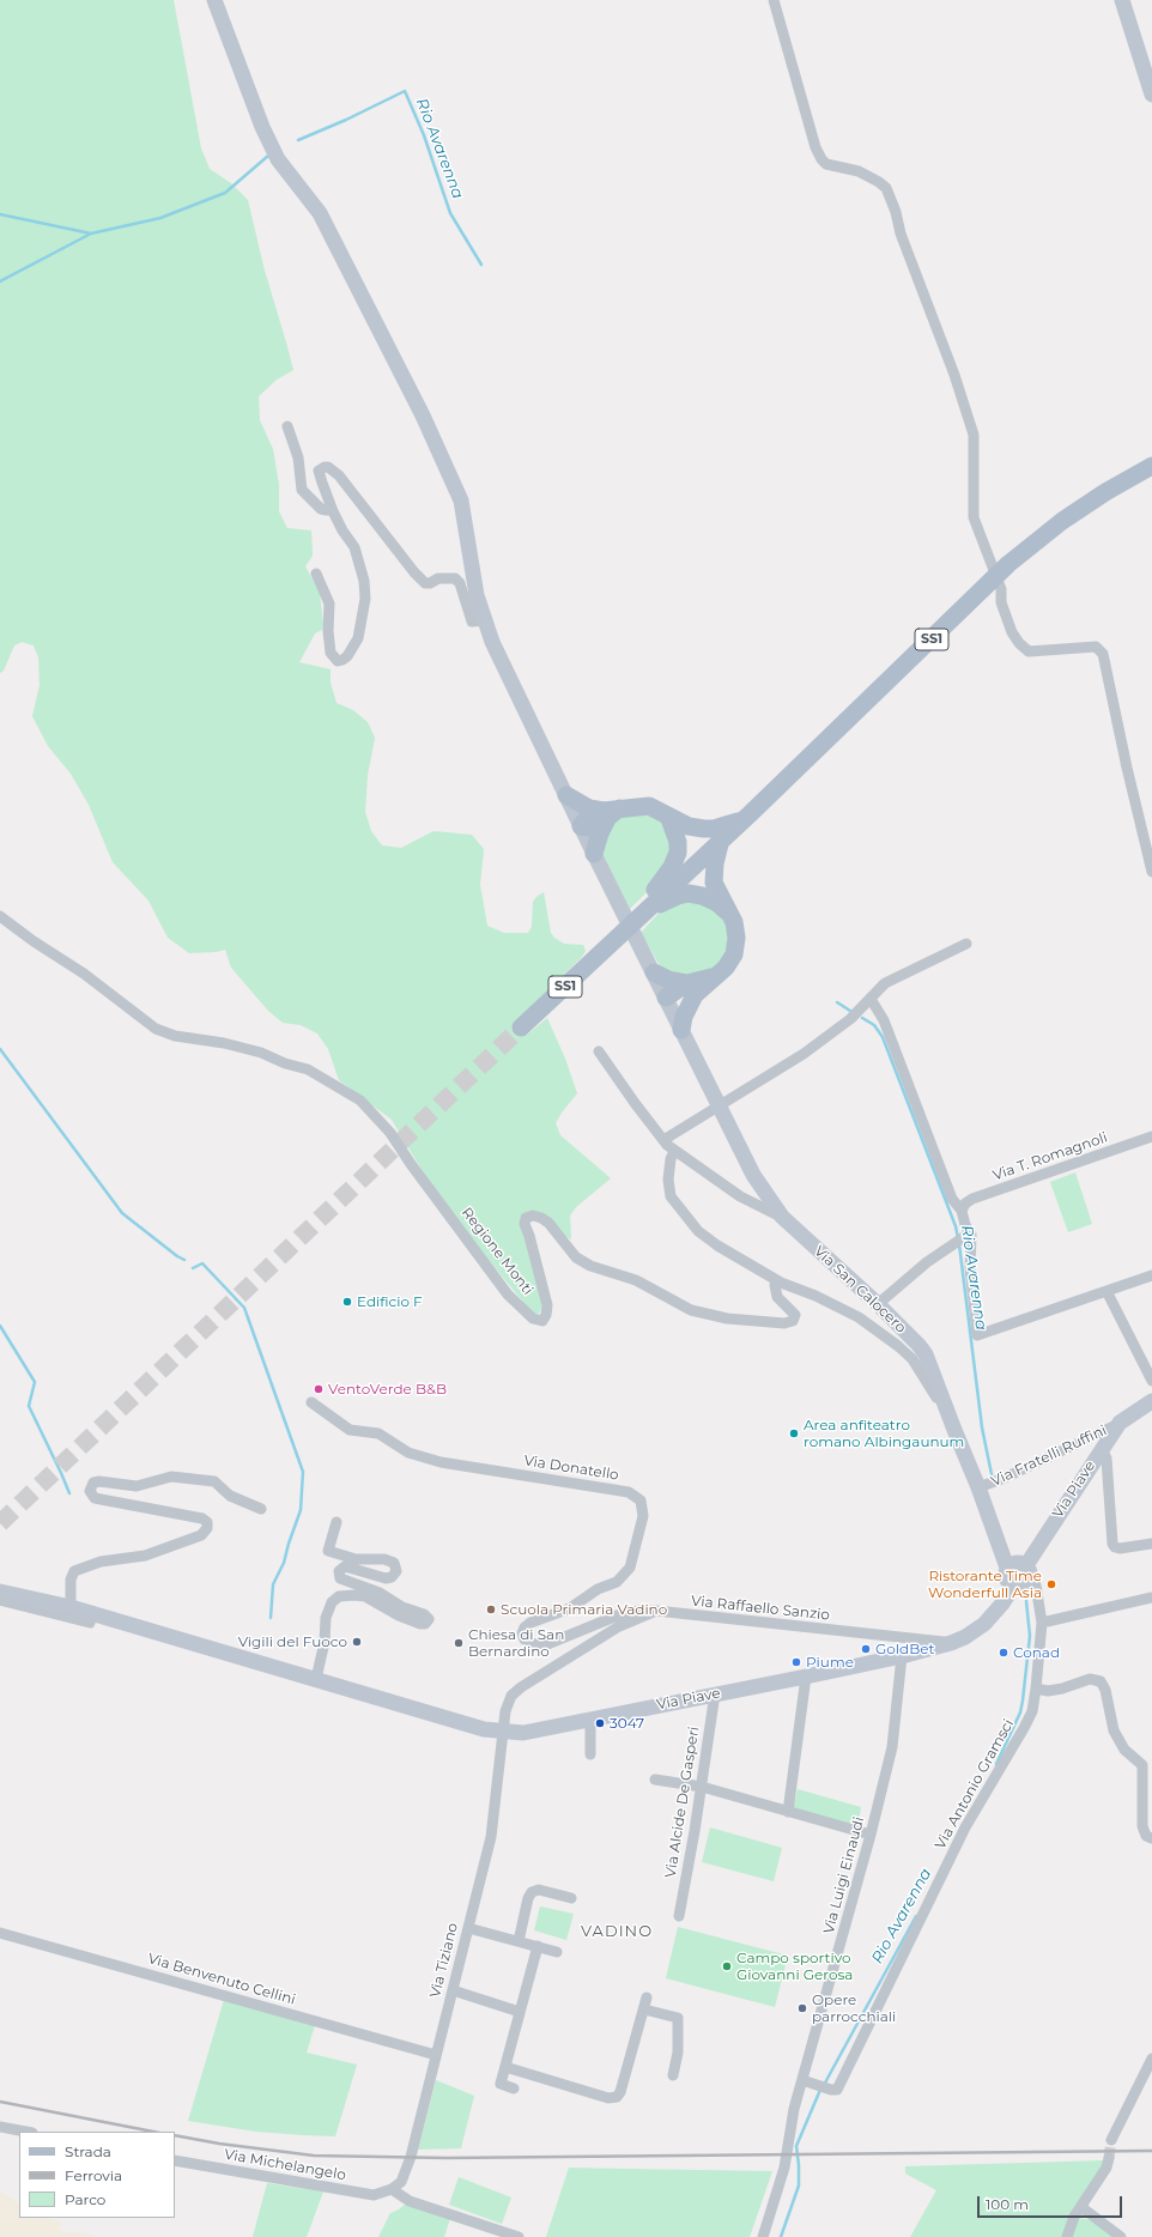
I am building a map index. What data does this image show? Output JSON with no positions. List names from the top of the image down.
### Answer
{
  "streets": {
    "main road": [
      "SS1",
      "Via San Calocero",
      "Via Fratelli Ruffini",
      "Via Piave"
    ],
    "street": [
      "Via T. Romagnoli",
      "Regione Monti",
      "Via Donatello",
      "Via Raffaello Sanzio",
      "Via Antonio Gramsci",
      "Via Alcide De Gasperi",
      "Via Luigi Einaudi",
      "Via Tiziano",
      "Via Benvenuto Cellini",
      "Via Michelangelo"
    ]
  },
  "crossings": [
    ["Via San Calocero", "Via Fratelli Ruffini"],
    ["Via Fratelli Ruffini", "Via Piave"],
    ["Via Fratelli Ruffini", "Via Antonio Gramsci"],
    ["Via Donatello", "Via Raffaello Sanzio"],
    ["Via Piave", "Via Raffaello Sanzio"],
    ["Via Piave", "Via Antonio Gramsci"],
    ["Via Piave", "Via Alcide De Gasperi"],
    ["Via Piave", "Via Luigi Einaudi"],
    ["Via Piave", "Via Tiziano"],
    ["Via Raffaello Sanzio", "Via Tiziano"],
    ["Via Antonio Gramsci", "Via Luigi Einaudi"],
    ["Via Tiziano", "Via Benvenuto Cellini"],
    ["Via Tiziano", "Via Michelangelo"]
  ],
  "districts": ["VADINO"],
  "water": ["Rio Avarenna"],
  "places": [
    "Edificio F",
    "VentoVerde B&B",
    "Area anfiteatro romano Albingaunum",
    "Ristorante Time Wonderfull Asia",
    "Scuola Primaria Vadino",
    "Vigili del Fuoco",
    "Chiesa di San Bernardino",
    "GoldBet",
    "Conad",
    "Piume",
    "3047",
    "Campo sportivo Giovanni Gerosa",
    "Opere parrocchiali"
  ],
  "legend": ["Strada", "Ferrovia", "Parco"],
  "scale_bar": "100 m"
}
